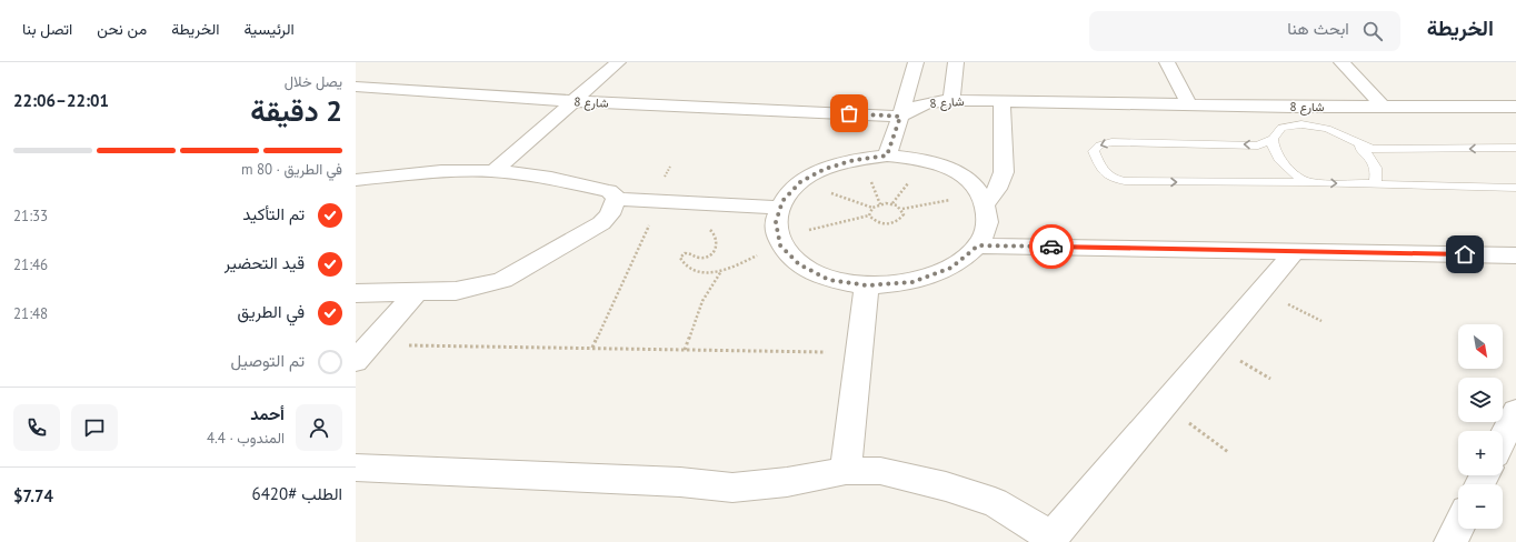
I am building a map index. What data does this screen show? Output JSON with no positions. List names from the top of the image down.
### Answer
{
  "streets": {
    "street": ["شارع 8"]
  },
  "north": "bottom right",
  "page": {
    "header": "الخريطة",
    "search": "ابحث هنا",
    "nav": [
      "الرئيسية",
      "الخريطة",
      "من نحن",
      "اتصل بنا"
    ],
    "heading": ["2 دقيقة", "يصل خلال", "22:01–22:06"],
    "panel": [
      "أحمد",
      "المندوب · 4.4",
      "الطلب #6420",
      "$7.74"
    ],
    "bar": "في الطريق · 80 m",
    "list": [
      ["تم التأكيد", "21:33"],
      ["قيد التحضير", "21:46"],
      ["في الطريق", "21:48"],
      "تم التوصيل"
    ],
    "map_buttons": ["+", "−"]
  }
}
